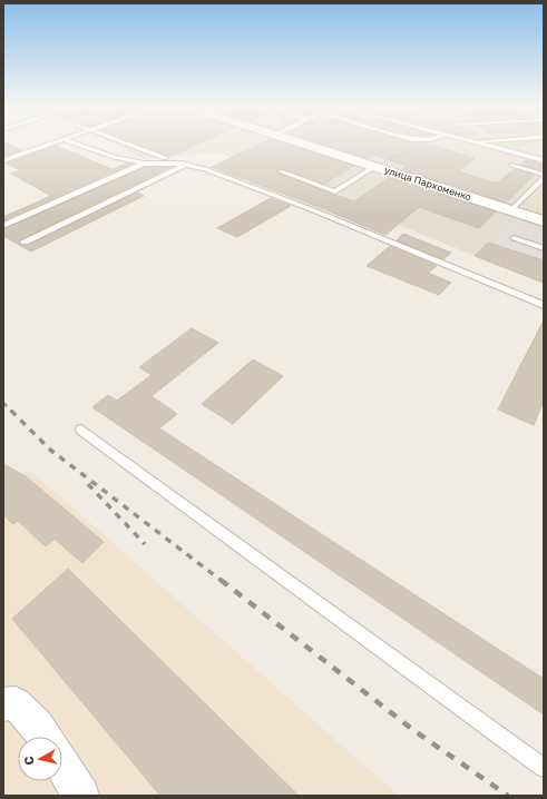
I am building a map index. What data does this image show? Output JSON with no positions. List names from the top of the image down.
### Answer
{
  "streets": {
    "street": ["улица Пархоменко"]
  },
  "north": "left"
}
